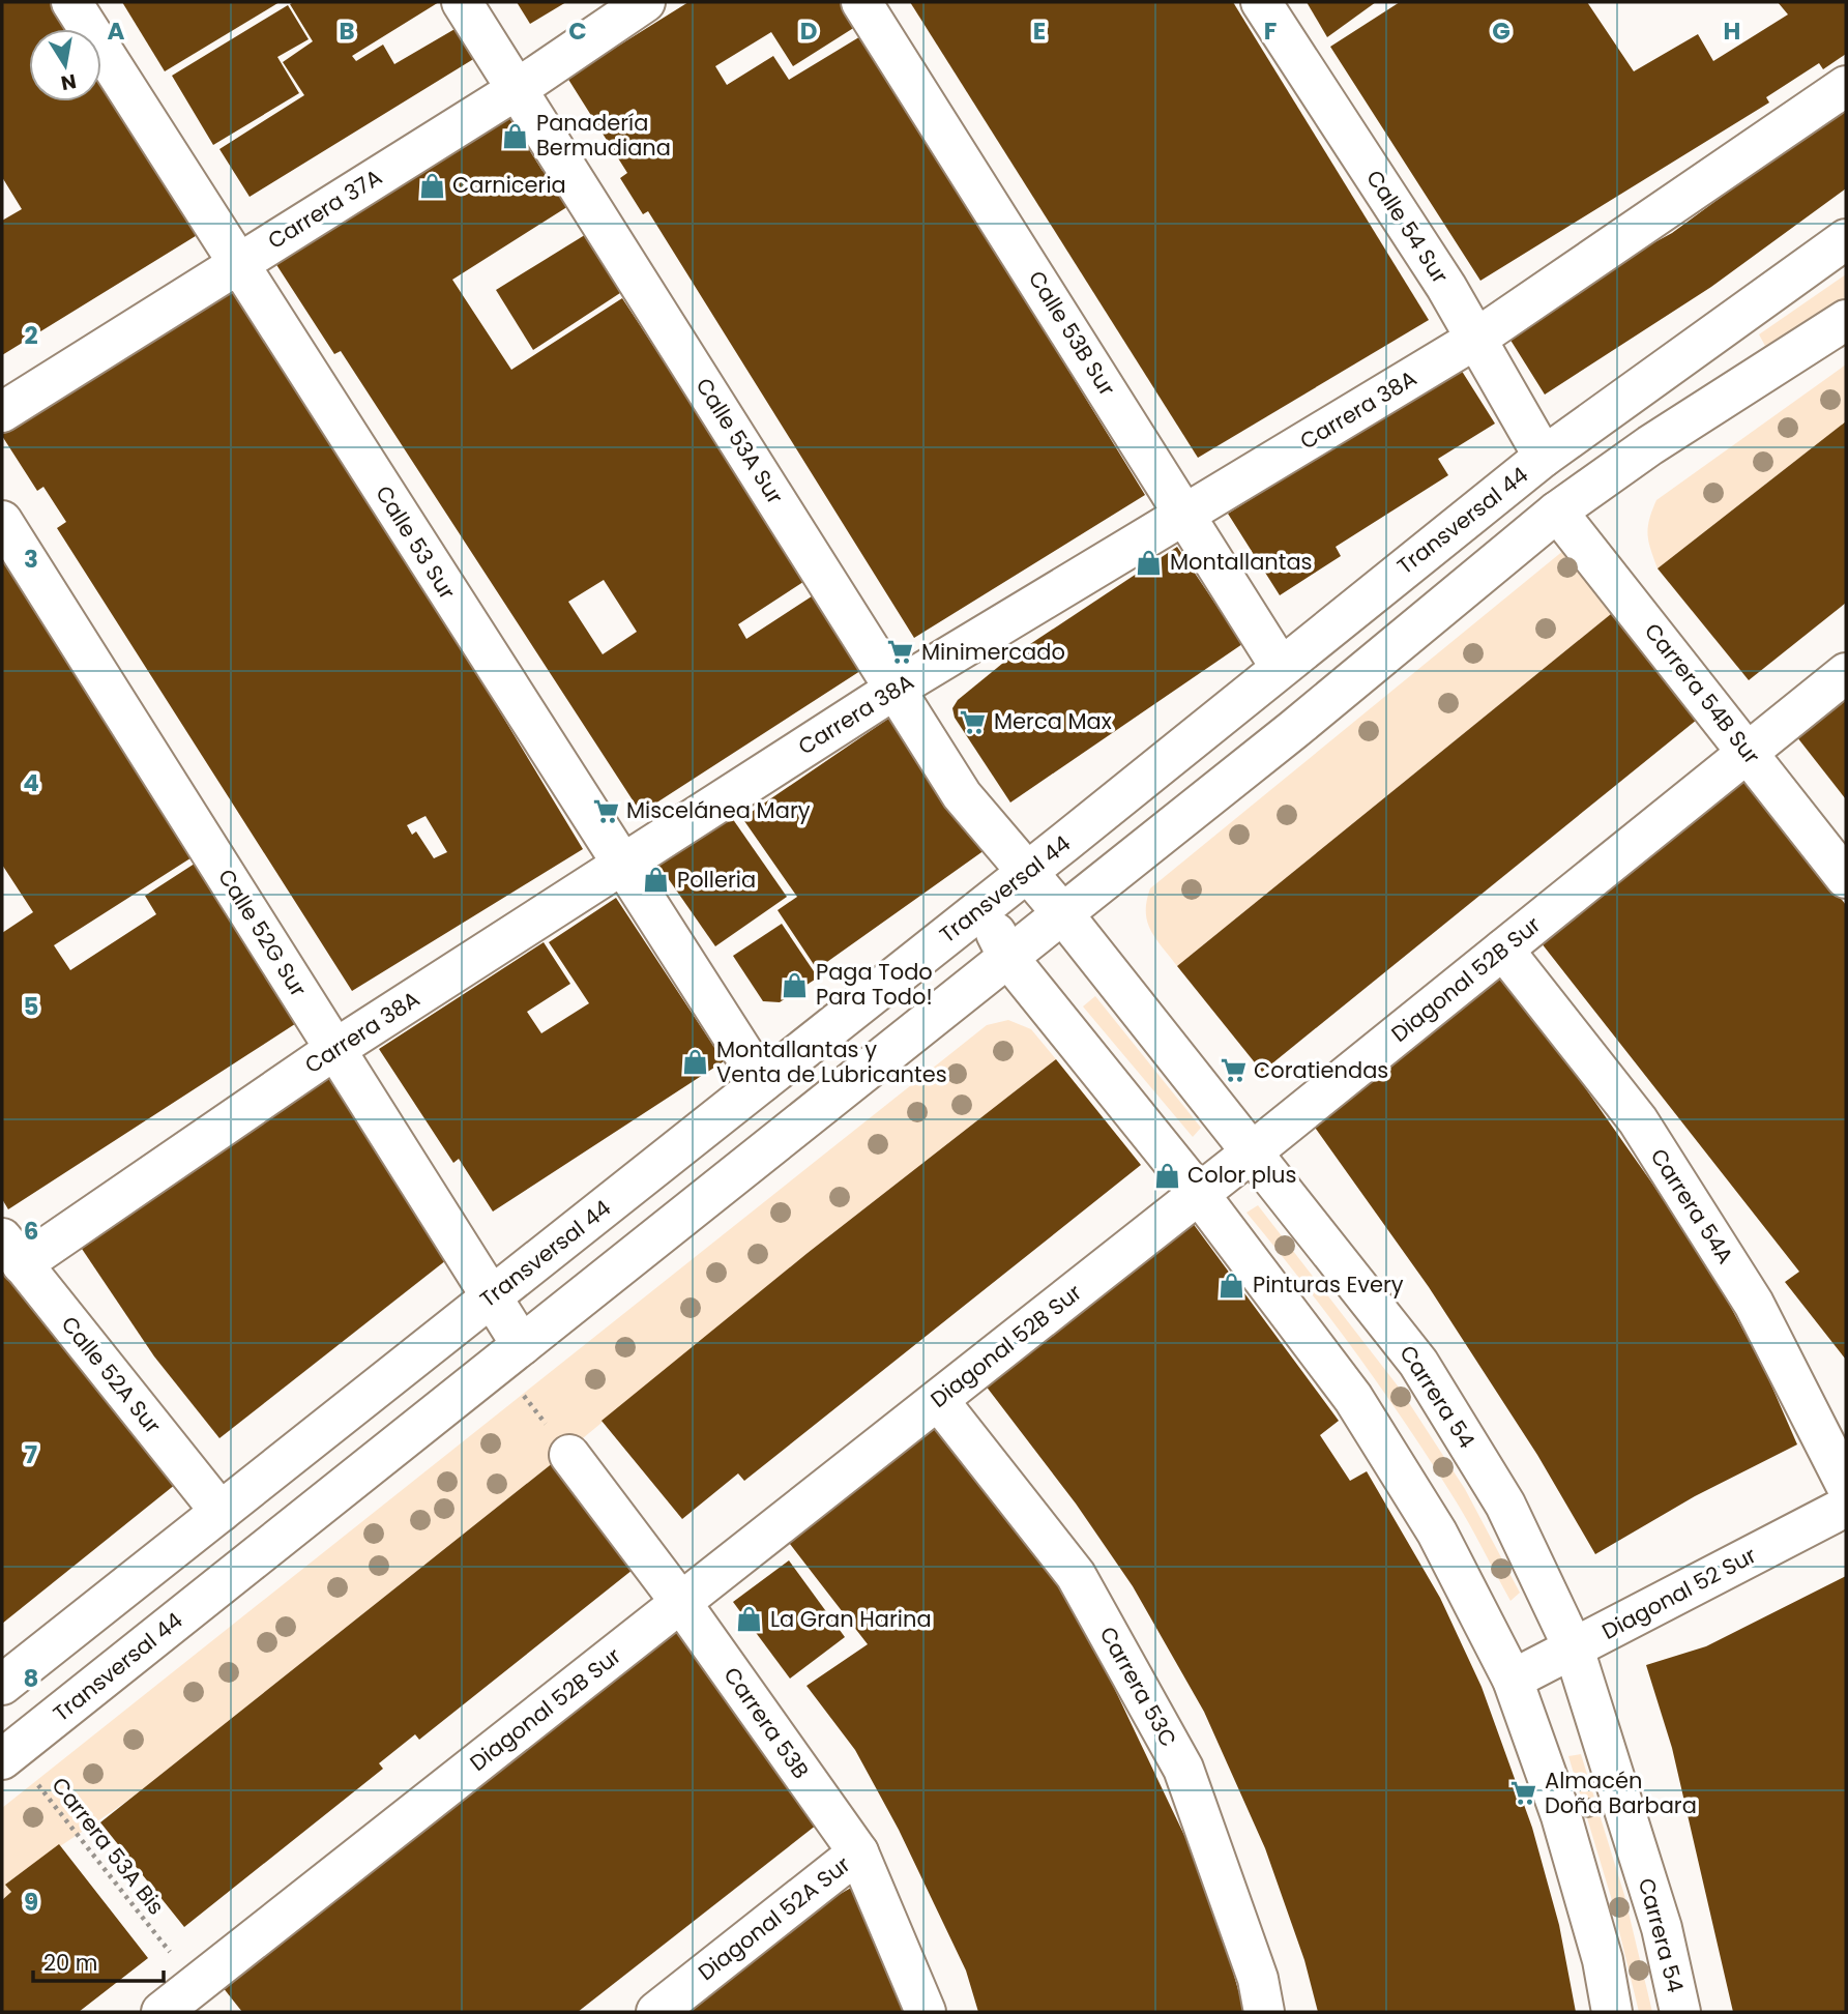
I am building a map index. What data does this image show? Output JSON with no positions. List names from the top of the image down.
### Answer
{
  "streets": {
    "street": [
      "Carrera 37A",
      "Calle 54 Sur",
      "Calle 53B Sur",
      "Carrera 38A",
      "Calle 53A Sur",
      "Transversal 44",
      "Calle 53 Sur",
      "Carrera 54B Sur",
      "Calle 52G Sur",
      "Diagonal 52B Sur",
      "Carrera 54A",
      "Calle 52A Sur",
      "Carrera 54",
      "Diagonal 52 Sur",
      "Carrera 53C",
      "Carrera 53B",
      "Diagonal 52A Sur"
    ],
    "path": ["Carrera 53A Bis"]
  },
  "crossings": [
    ["Carrera 37A", "Calle 53A Sur"],
    ["Carrera 37A", "Calle 53 Sur"],
    ["Calle 54 Sur", "Carrera 38A"],
    ["Calle 54 Sur", "Transversal 44"],
    ["Calle 53B Sur", "Carrera 38A"],
    ["Calle 53B Sur", "Transversal 44"],
    ["Carrera 38A", "Calle 53A Sur"],
    ["Carrera 38A", "Calle 53 Sur"],
    ["Carrera 38A", "Calle 52G Sur"],
    ["Carrera 38A", "Calle 52A Sur"],
    ["Calle 53A Sur", "Transversal 44"],
    ["Calle 53A Sur", "Carrera 54"],
    ["Transversal 44", "Calle 53 Sur"],
    ["Transversal 44", "Carrera 54B Sur"],
    ["Transversal 44", "Calle 52G Sur"],
    ["Transversal 44", "Calle 52A Sur"],
    ["Transversal 44", "Carrera 54"],
    ["Carrera 54B Sur", "Diagonal 52B Sur"],
    ["Diagonal 52B Sur", "Carrera 54A"],
    ["Diagonal 52B Sur", "Carrera 54"],
    ["Diagonal 52B Sur", "Carrera 53C"],
    ["Diagonal 52B Sur", "Carrera 53B"],
    ["Diagonal 52B Sur", "Carrera 53A Bis"],
    ["Carrera 54", "Diagonal 52 Sur"],
    ["Carrera 53B", "Diagonal 52A Sur"]
  ],
  "places": {
    "shop": [
      "Panadería Bermudiana",
      "Carniceria",
      "Montallantas",
      "Polleria",
      "Paga Todo Para Todo!",
      "Montallantas y Venta de Lubricantes",
      "Color plus",
      "Pinturas Every",
      "La Gran Harina"
    ],
    "supermarket": [
      "Minimercado",
      "Merca Max",
      "Miscelánea Mary",
      "Coratiendas",
      "Almacén Doña Barbara"
    ]
  },
  "scale_bar": "20 m",
  "north": "bottom",
  "grid": {
    "columns": [
      "A",
      "B",
      "C",
      "D",
      "E",
      "F",
      "G",
      "H"
    ],
    "rows": [
      "2",
      "3",
      "4",
      "5",
      "6",
      "7",
      "8",
      "9"
    ]
  }
}
